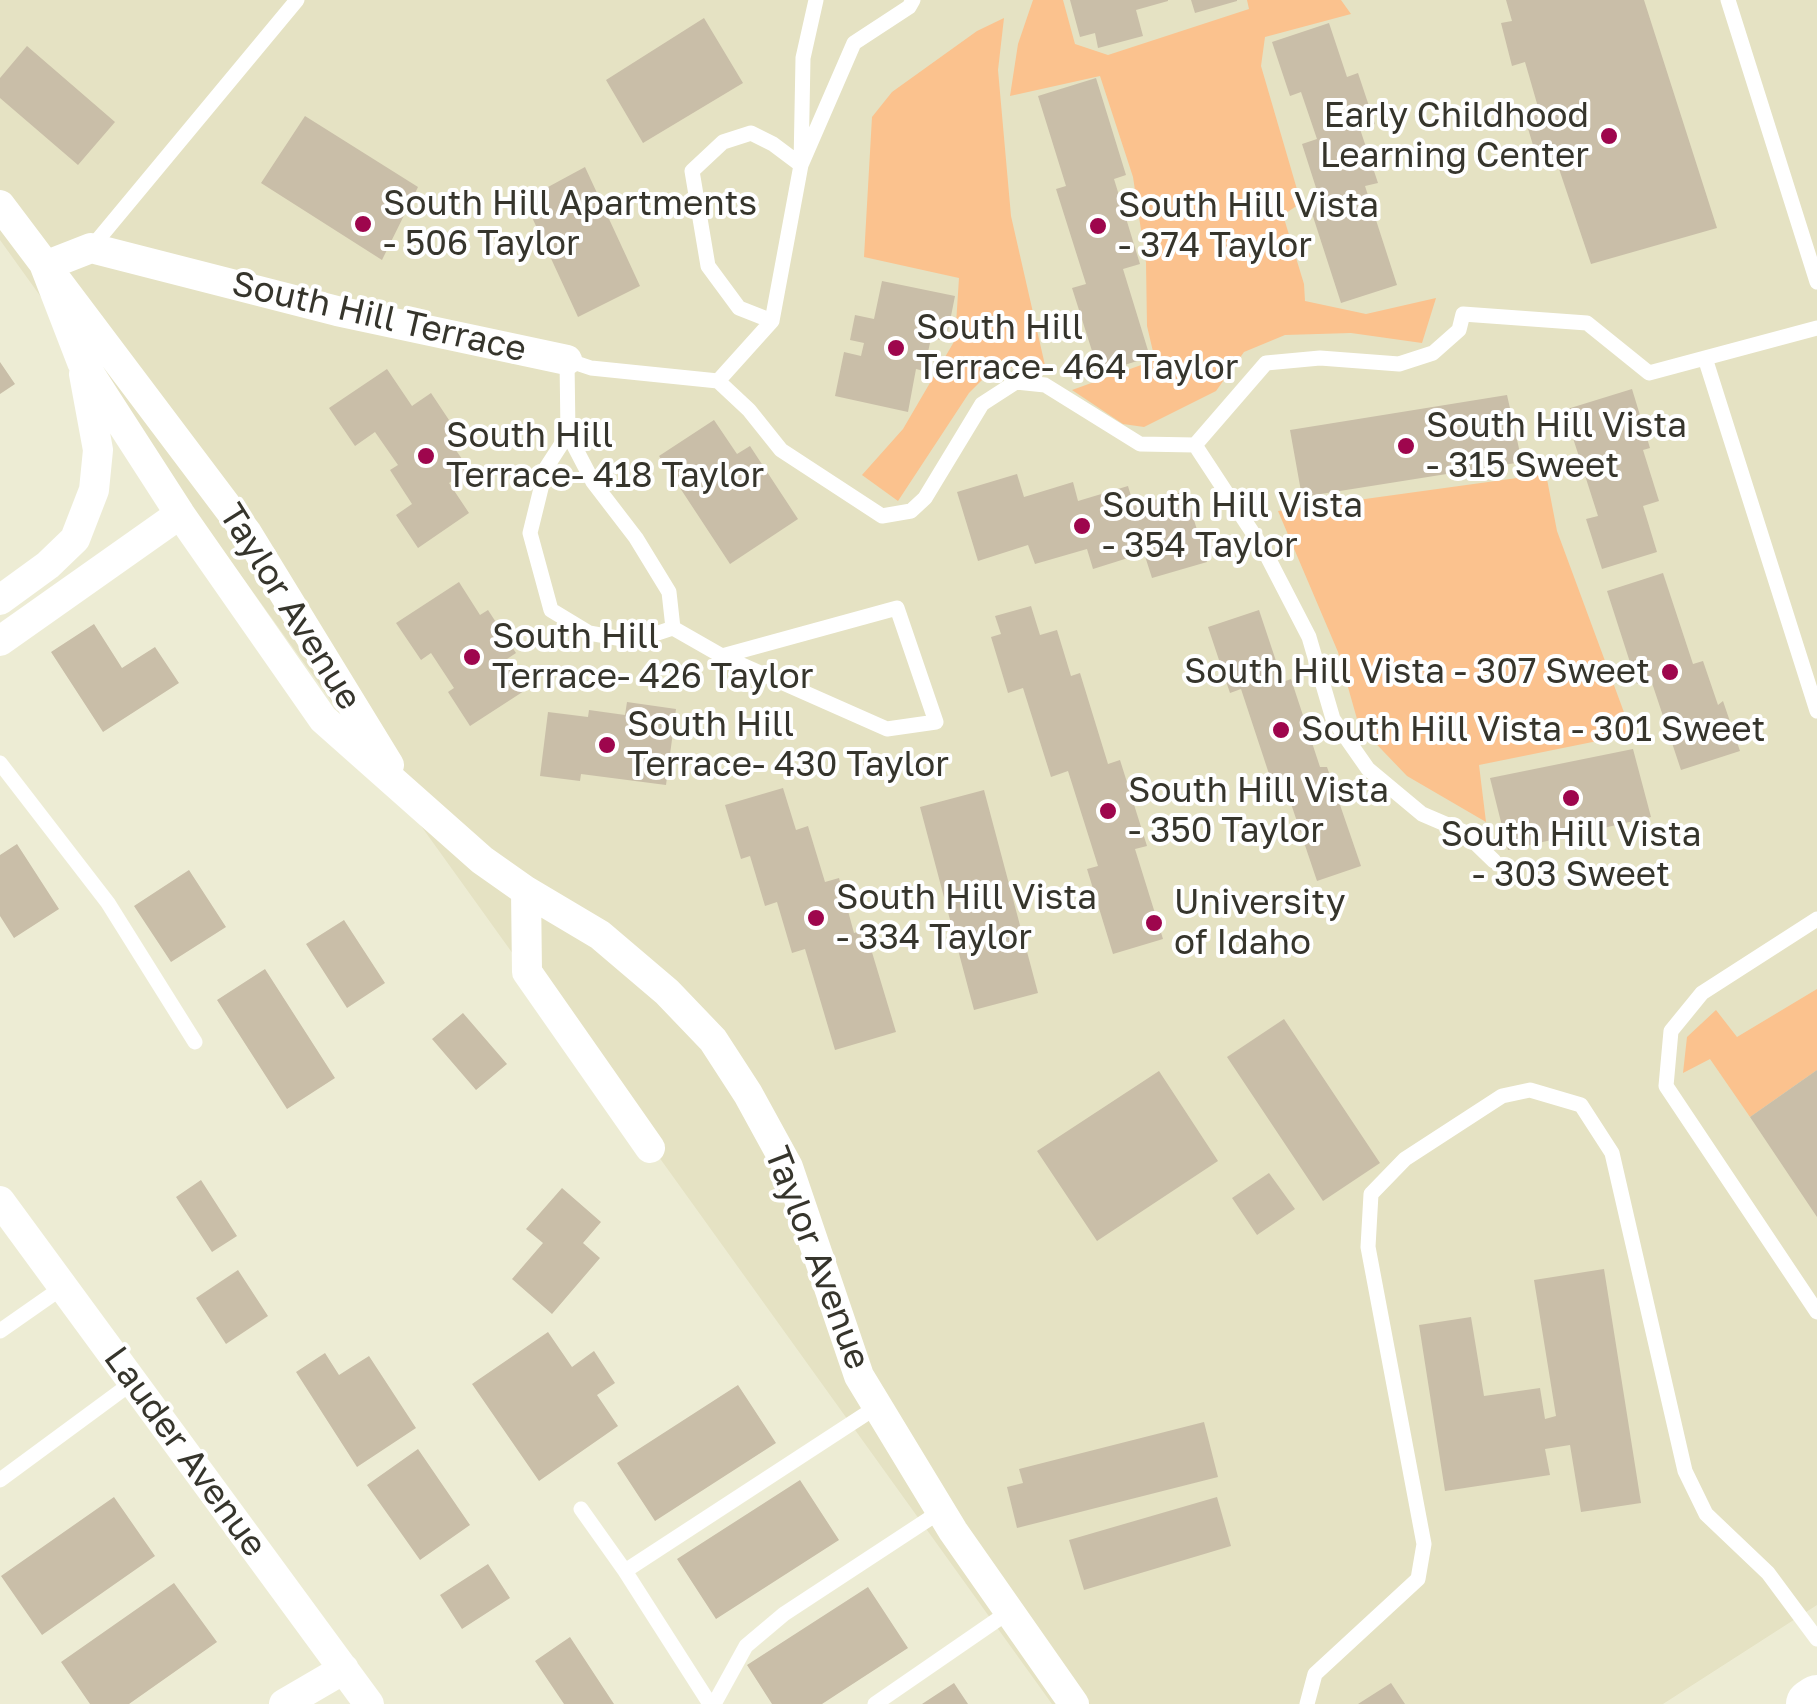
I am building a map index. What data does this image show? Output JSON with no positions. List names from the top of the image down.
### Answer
{
  "streets": {
    "street": ["South Hill Terrace", "Taylor Avenue", "Lauder Avenue"]
  },
  "places": [
    "Early Childhood Learning Center",
    "South Hill Apartments - 506 Taylor",
    "South Hill Vista - 374 Taylor",
    "South Hill Terrace- 464 Taylor",
    "South Hill Vista - 315 Sweet",
    "South Hill Terrace- 418 Taylor",
    "South Hill Vista - 354 Taylor",
    "South Hill Terrace- 426 Taylor",
    "South Hill Vista - 307 Sweet",
    "South Hill Vista - 301 Sweet",
    "South Hill Terrace- 430 Taylor",
    "South Hill Vista - 303 Sweet",
    "South Hill Vista - 350 Taylor",
    "South Hill Vista - 334 Taylor",
    "University of Idaho"
  ]
}
